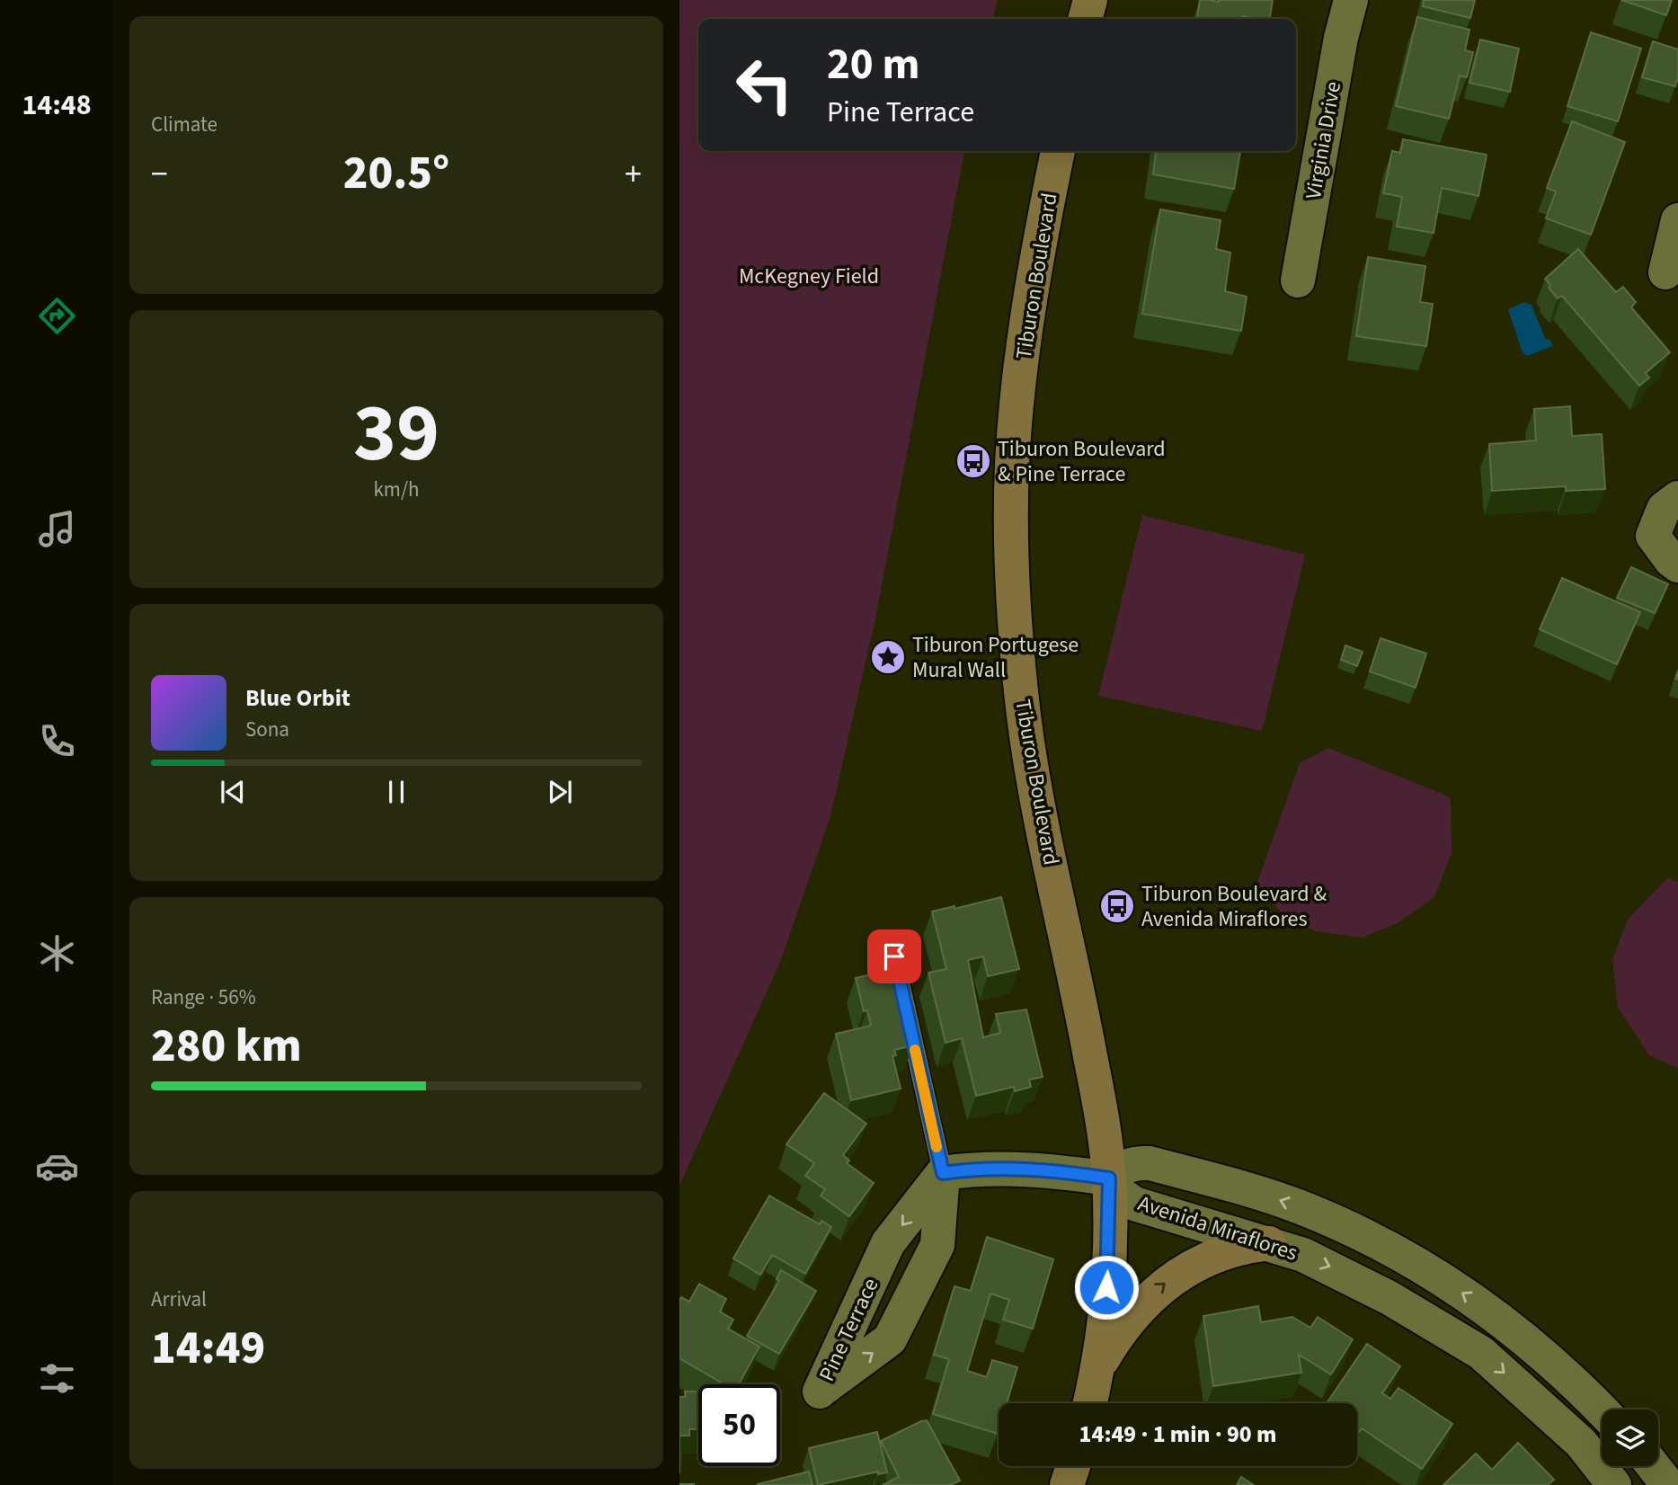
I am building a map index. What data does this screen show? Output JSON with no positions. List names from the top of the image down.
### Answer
{
  "streets": {
    "main road": ["Tiburon Boulevard"],
    "street": ["Virginia Drive", "Avenida Miraflores", "Pine Terrace"]
  },
  "crossings": [
    ["Tiburon Boulevard", "Avenida Miraflores"]
  ],
  "parks": ["McKegney Field"],
  "places": {
    "bus stop": ["Tiburon Boulevard & Pine Terrace", "Tiburon Boulevard & Avenida Miraflores"],
    "place": ["Tiburon Portugese Mural Wall"]
  },
  "page": {
    "tabs": "14:48",
    "tile": [
      "Climate",
      ["39", "km/h"],
      ["Range · 56%", "280 km"],
      ["Arrival", "14:49"]
    ],
    "turn": ["20 m", "Pine Terrace"],
    "heat": ["−", "20.5°", "+"],
    "song": ["Blue Orbit", "Sona"],
    "limit": "50",
    "trip": "14:49 · 1 min · 90 m"
  }
}
